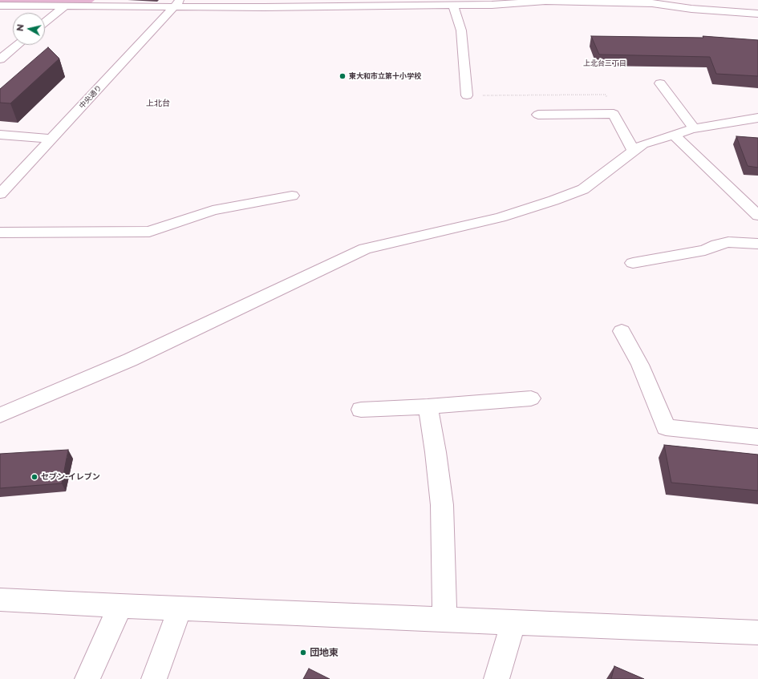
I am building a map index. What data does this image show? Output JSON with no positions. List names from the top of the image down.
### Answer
{
  "streets": {
    "street": ["中央通り"]
  },
  "districts": ["上北台三丁目", "上北台"],
  "places": ["東大和市立第十小学校", "セブン-イレブン", "団地東"],
  "north": "left"
}
